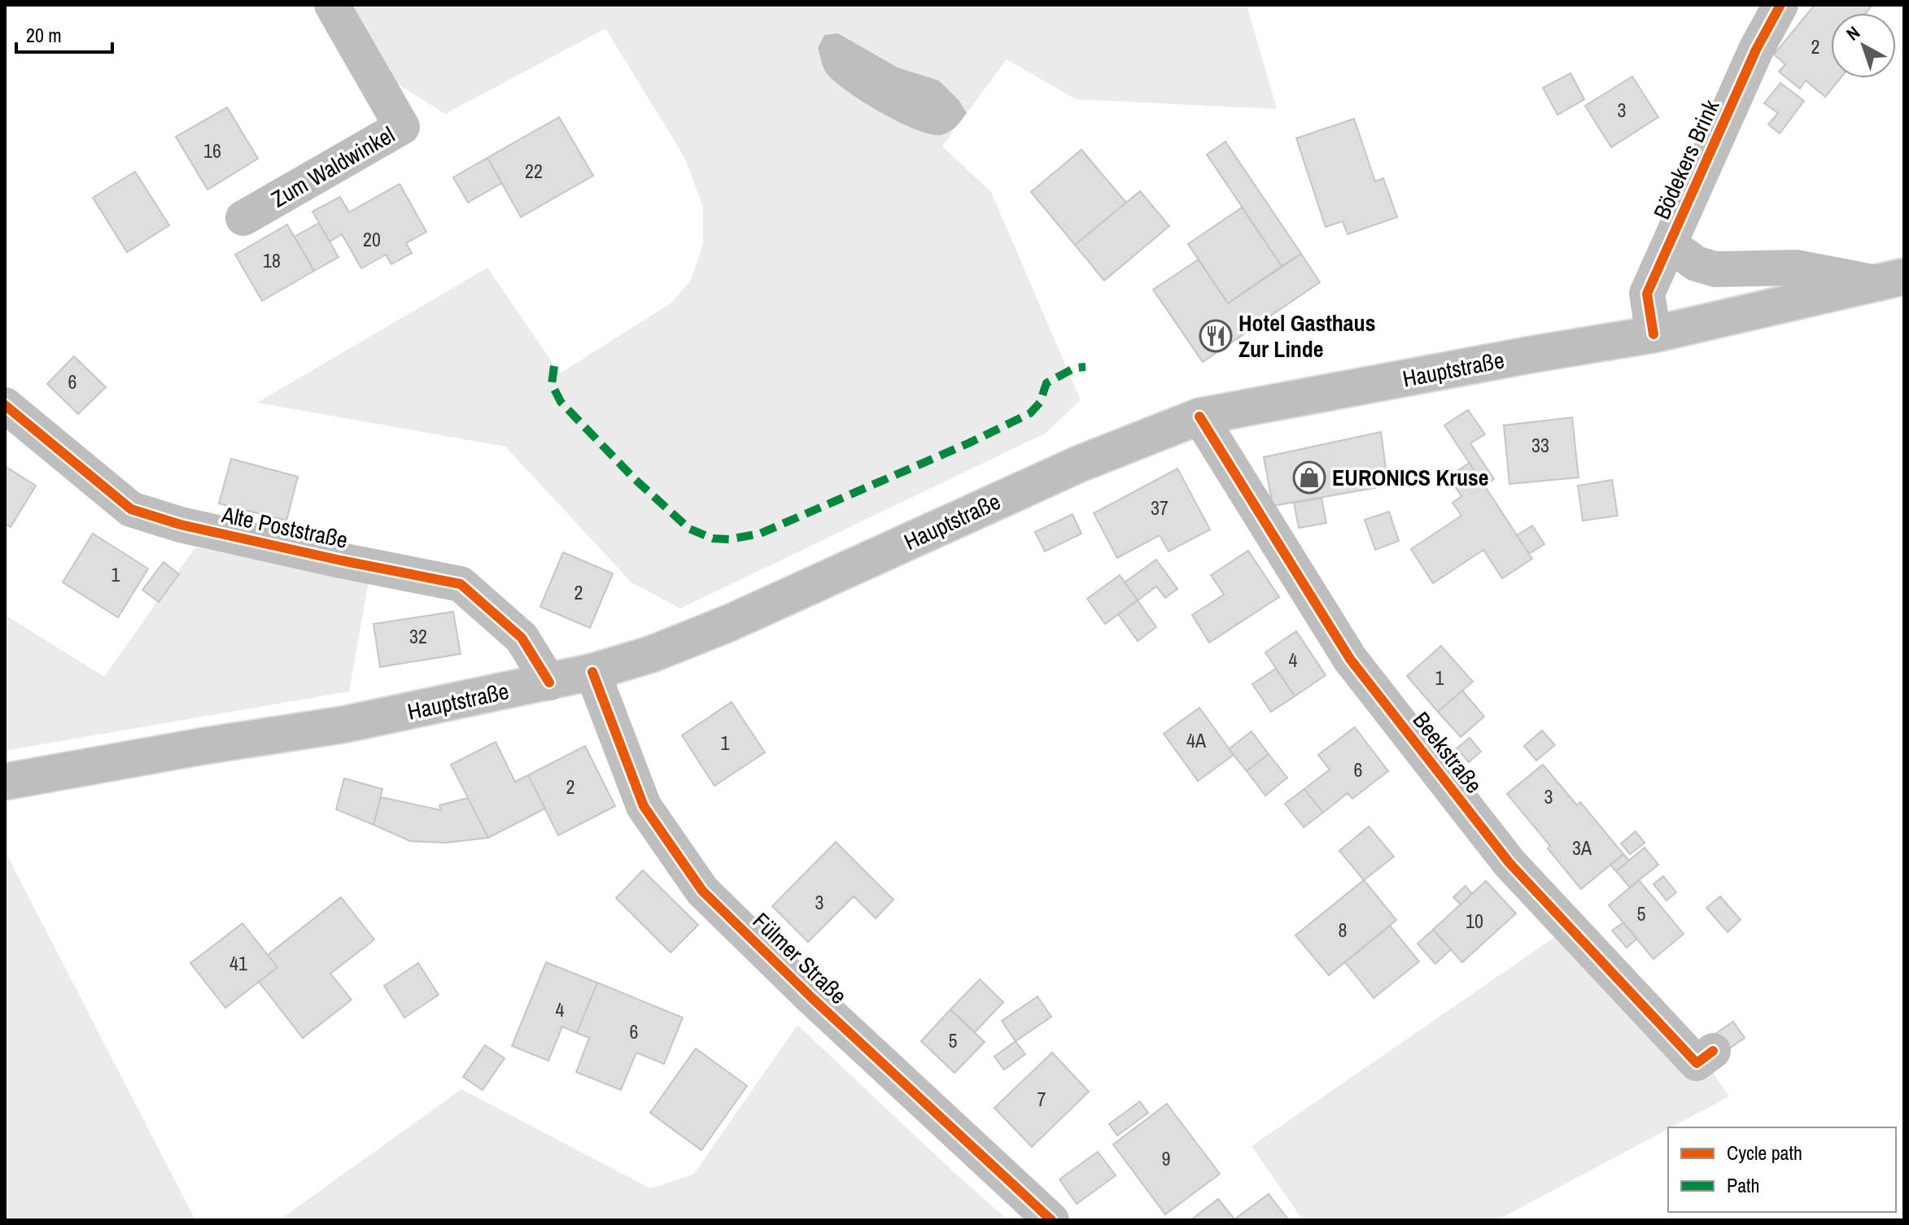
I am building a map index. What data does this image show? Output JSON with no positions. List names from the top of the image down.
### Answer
{
  "streets": {
    "street": [
      "Bödekers Brink",
      "Zum Waldwinkel",
      "Hauptstraße",
      "Alte Poststraße",
      "Beekstraße",
      "Fülmer Straße"
    ]
  },
  "crossings": [
    ["Bödekers Brink", "Hauptstraße"],
    ["Hauptstraße", "Alte Poststraße"],
    ["Hauptstraße", "Beekstraße"],
    ["Hauptstraße", "Fülmer Straße"]
  ],
  "places": {
    "restaurant": ["Hotel Gasthaus Zur Linde"],
    "shop": ["EURONICS Kruse"]
  },
  "house_numbers": [
    "2",
    "3",
    "16",
    "22",
    "20",
    "18",
    "6",
    "33",
    "37",
    "1",
    "2",
    "32",
    "4",
    "1",
    "4A",
    "1",
    "6",
    "2",
    "3",
    "3A",
    "3",
    "5",
    "10",
    "8",
    "41",
    "4",
    "6",
    "5",
    "7",
    "9"
  ],
  "legend": ["Cycle path", "Path"],
  "scale_bar": "20 m",
  "north": "top left"
}
